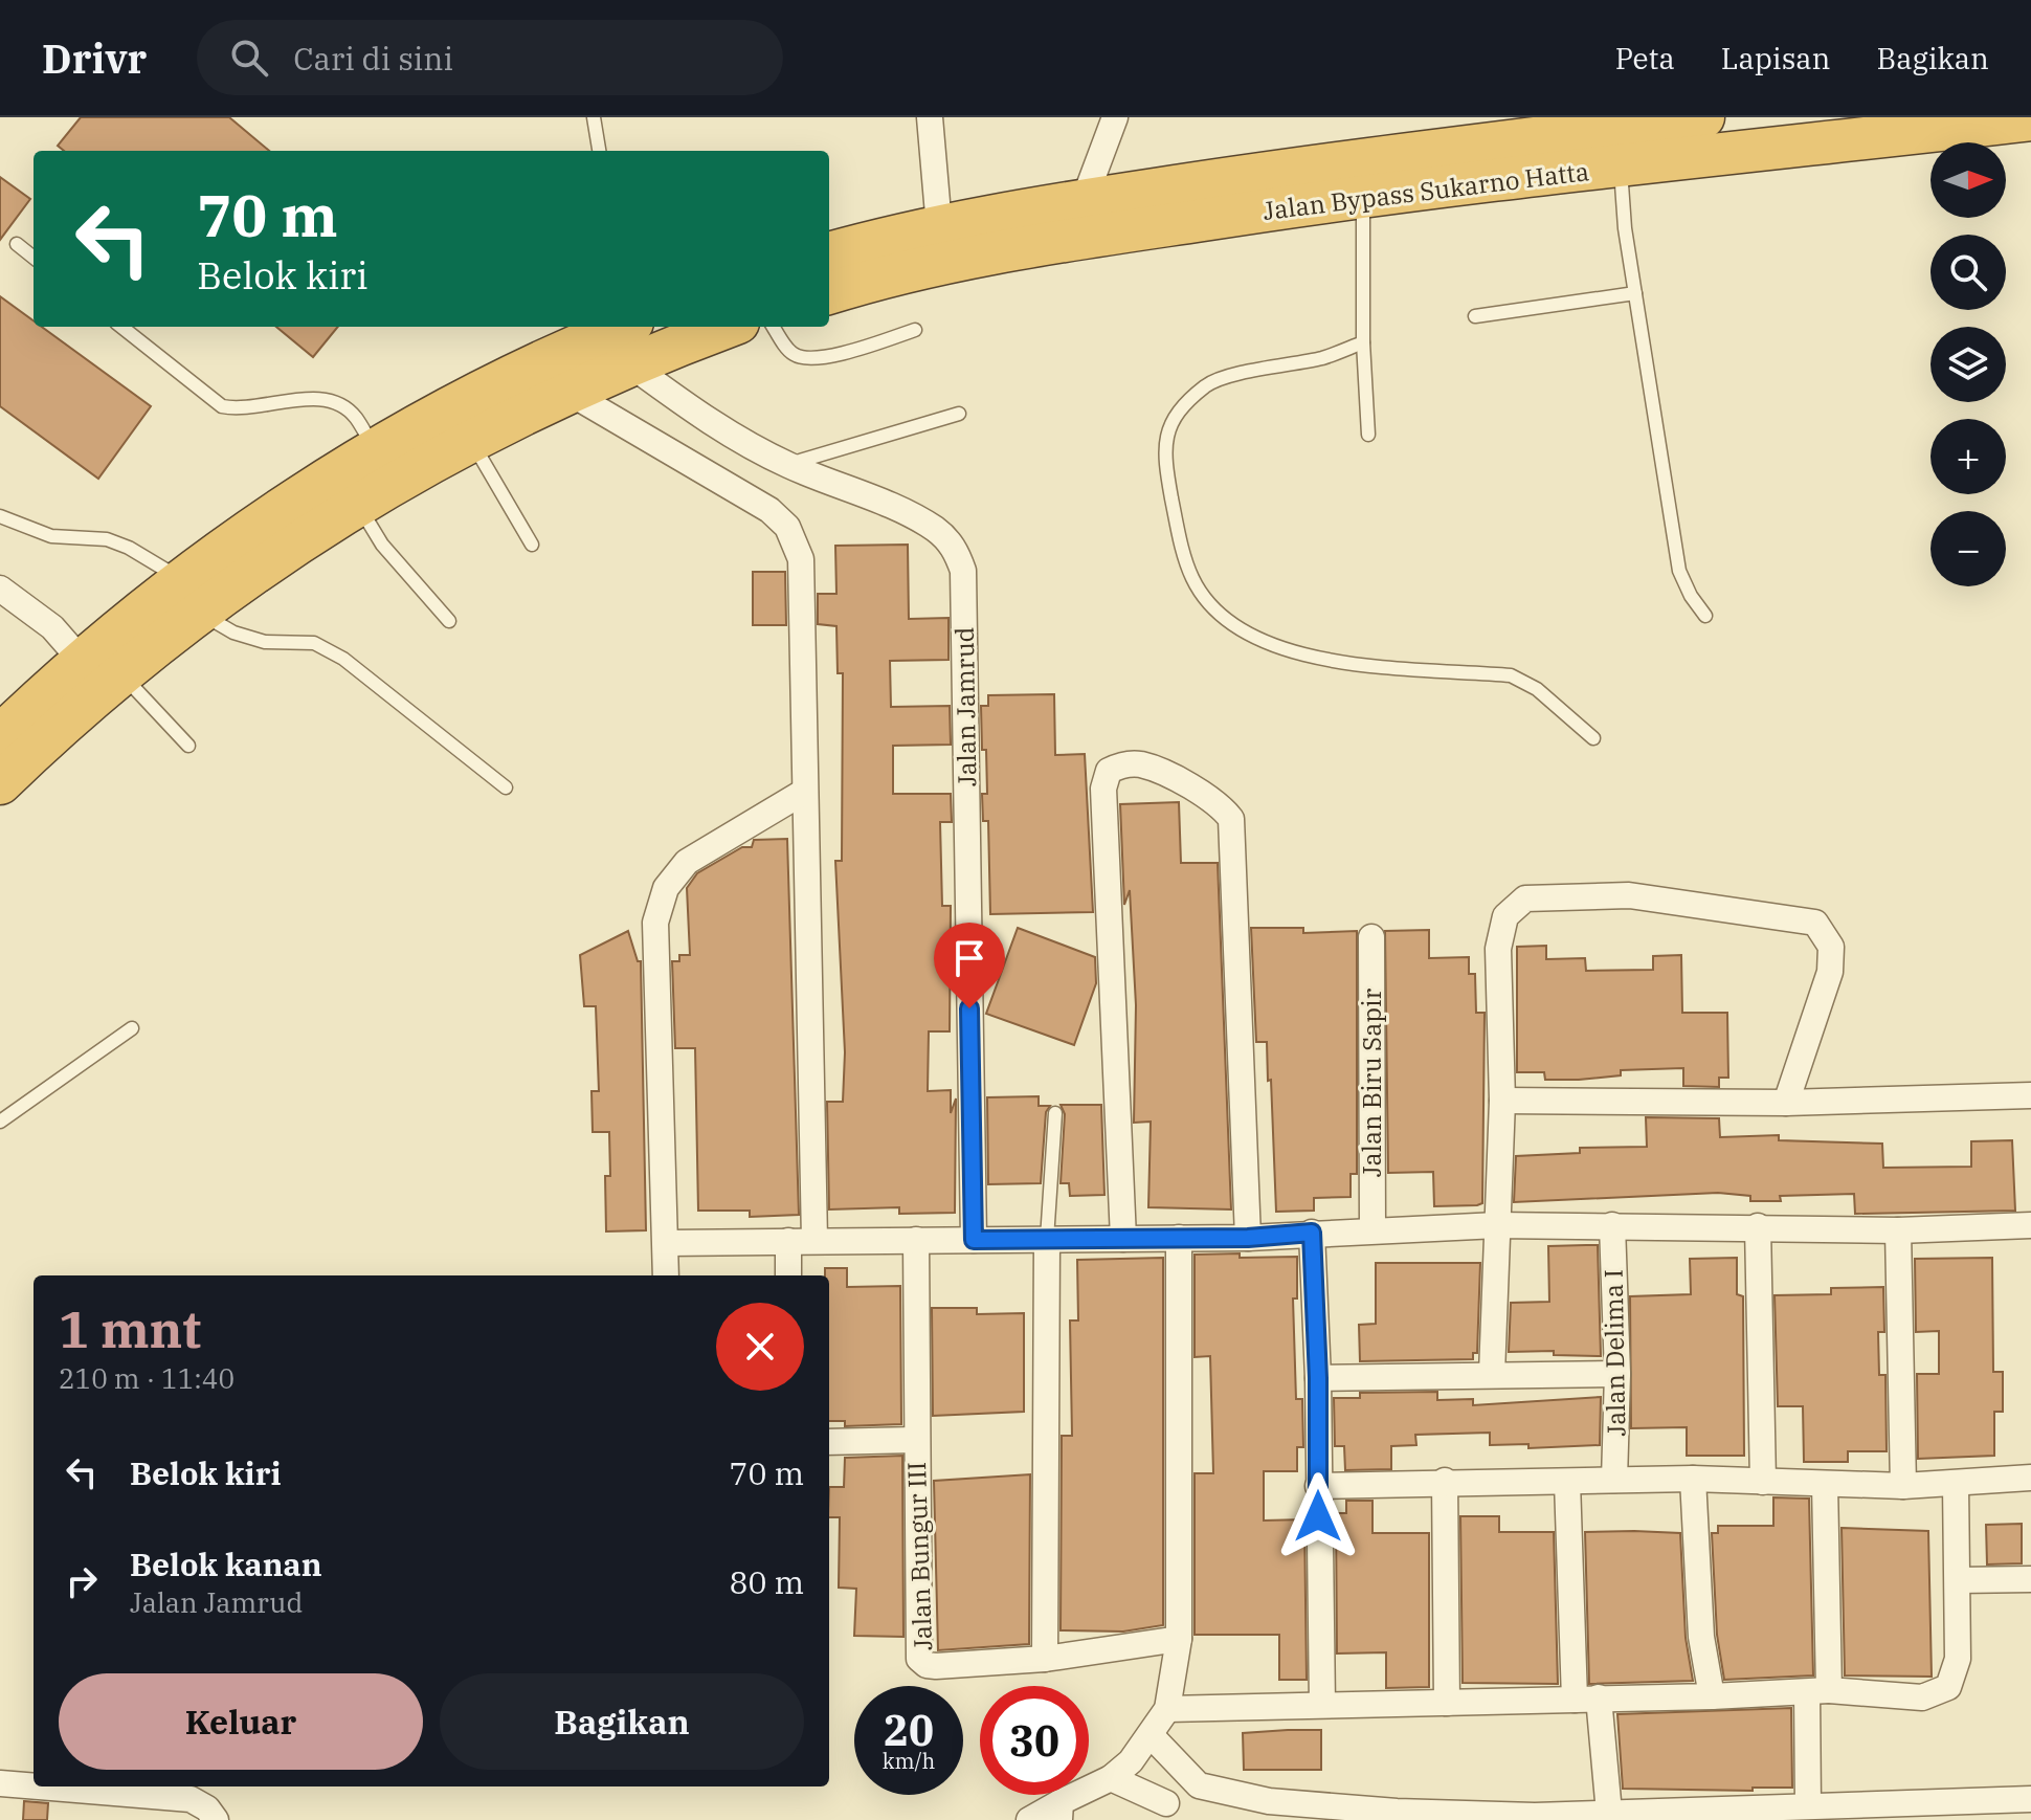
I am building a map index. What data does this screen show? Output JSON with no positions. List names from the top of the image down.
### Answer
{
  "streets": {
    "highway": ["Jalan Bypass Sukarno Hatta"],
    "street": [
      "Jalan Jamrud",
      "Jalan Biru Sapir",
      "Jalan Delima I",
      "Jalan Bungur III"
    ]
  },
  "north": "right",
  "page": {
    "header": "Drivr",
    "search": "Cari di sini",
    "nav": ["Peta", "Lapisan", "Bagikan"],
    "map_buttons": ["+", "−"],
    "turn": ["70 m", "Belok kiri"],
    "heading": ["1 mnt", "210 m · 11:40"],
    "list": [
      {
        "name": "Belok kiri",
        "value": "70 m"
      },
      {
        "name": "Belok kanan",
        "note": "Jalan Jamrud",
        "value": "80 m"
      }
    ],
    "buttons": ["Keluar", "Bagikan"],
    "speed": "20 km/h",
    "limit": "30"
  }
}
